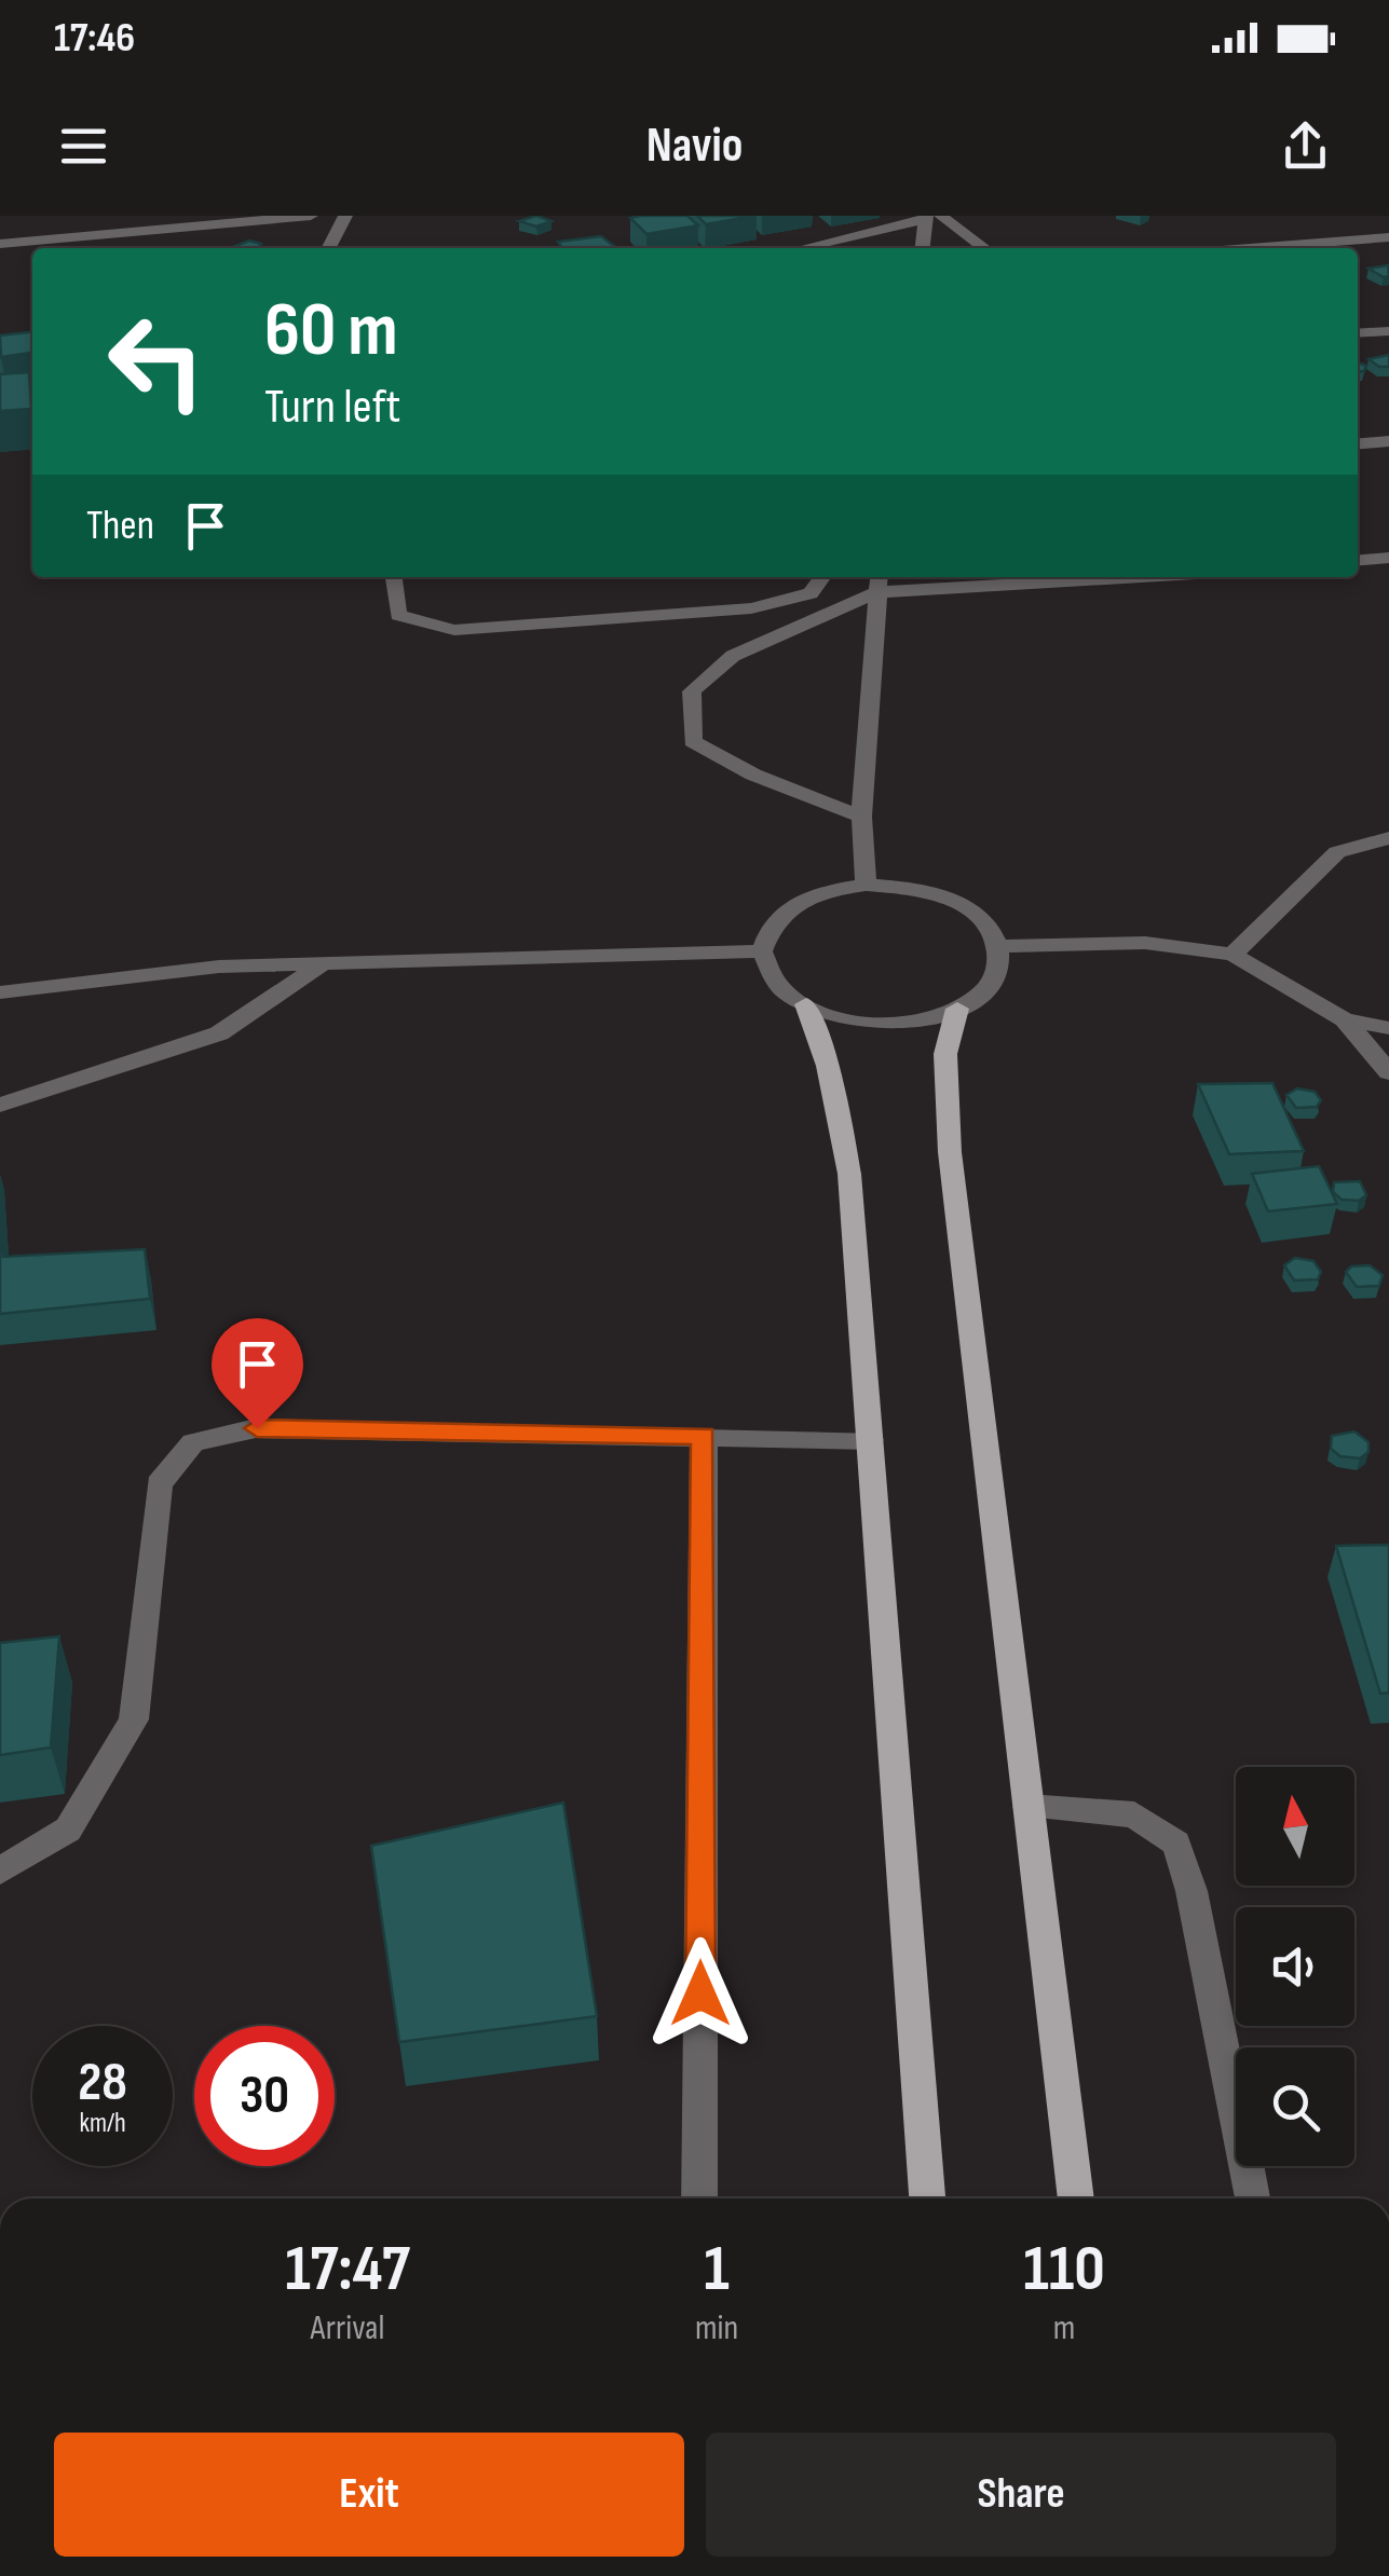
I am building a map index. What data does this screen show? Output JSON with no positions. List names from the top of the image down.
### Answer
{
  "north": "top",
  "page": {
    "status": "17:46",
    "header": "Navio",
    "turn": ["60 m", "Turn left"],
    "then": "Then",
    "speed": "28 km/h",
    "limit": "30",
    "eta": [
      "17:47",
      "Arrival",
      "1",
      "min",
      "110",
      "m"
    ],
    "buttons": ["Exit", "Share"]
  }
}
